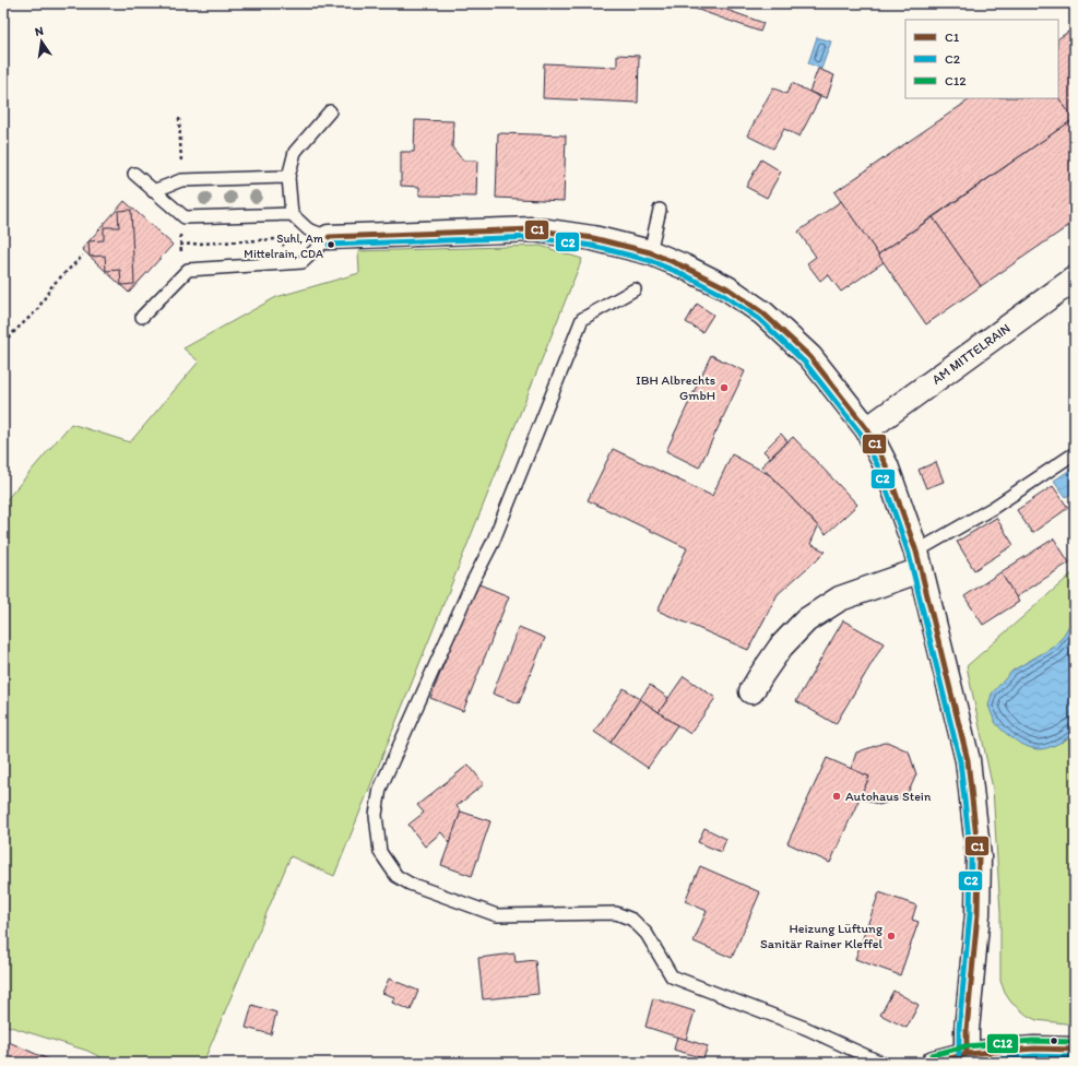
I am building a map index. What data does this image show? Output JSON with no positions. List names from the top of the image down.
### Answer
{
  "streets": {
    "street": ["AM MITTELRAIN"]
  },
  "places": [
    "Suhl, Am Mittelrain, CDA",
    "IBH Albrechts GmbH",
    "Autohaus Stein",
    "Heizung Lüftung Sanitär Rainer Kleffel"
  ],
  "lines": ["transit line C1", "transit line C2", "transit line C12"],
  "legend": ["C1", "C2", "C12"],
  "north": "top"
}
